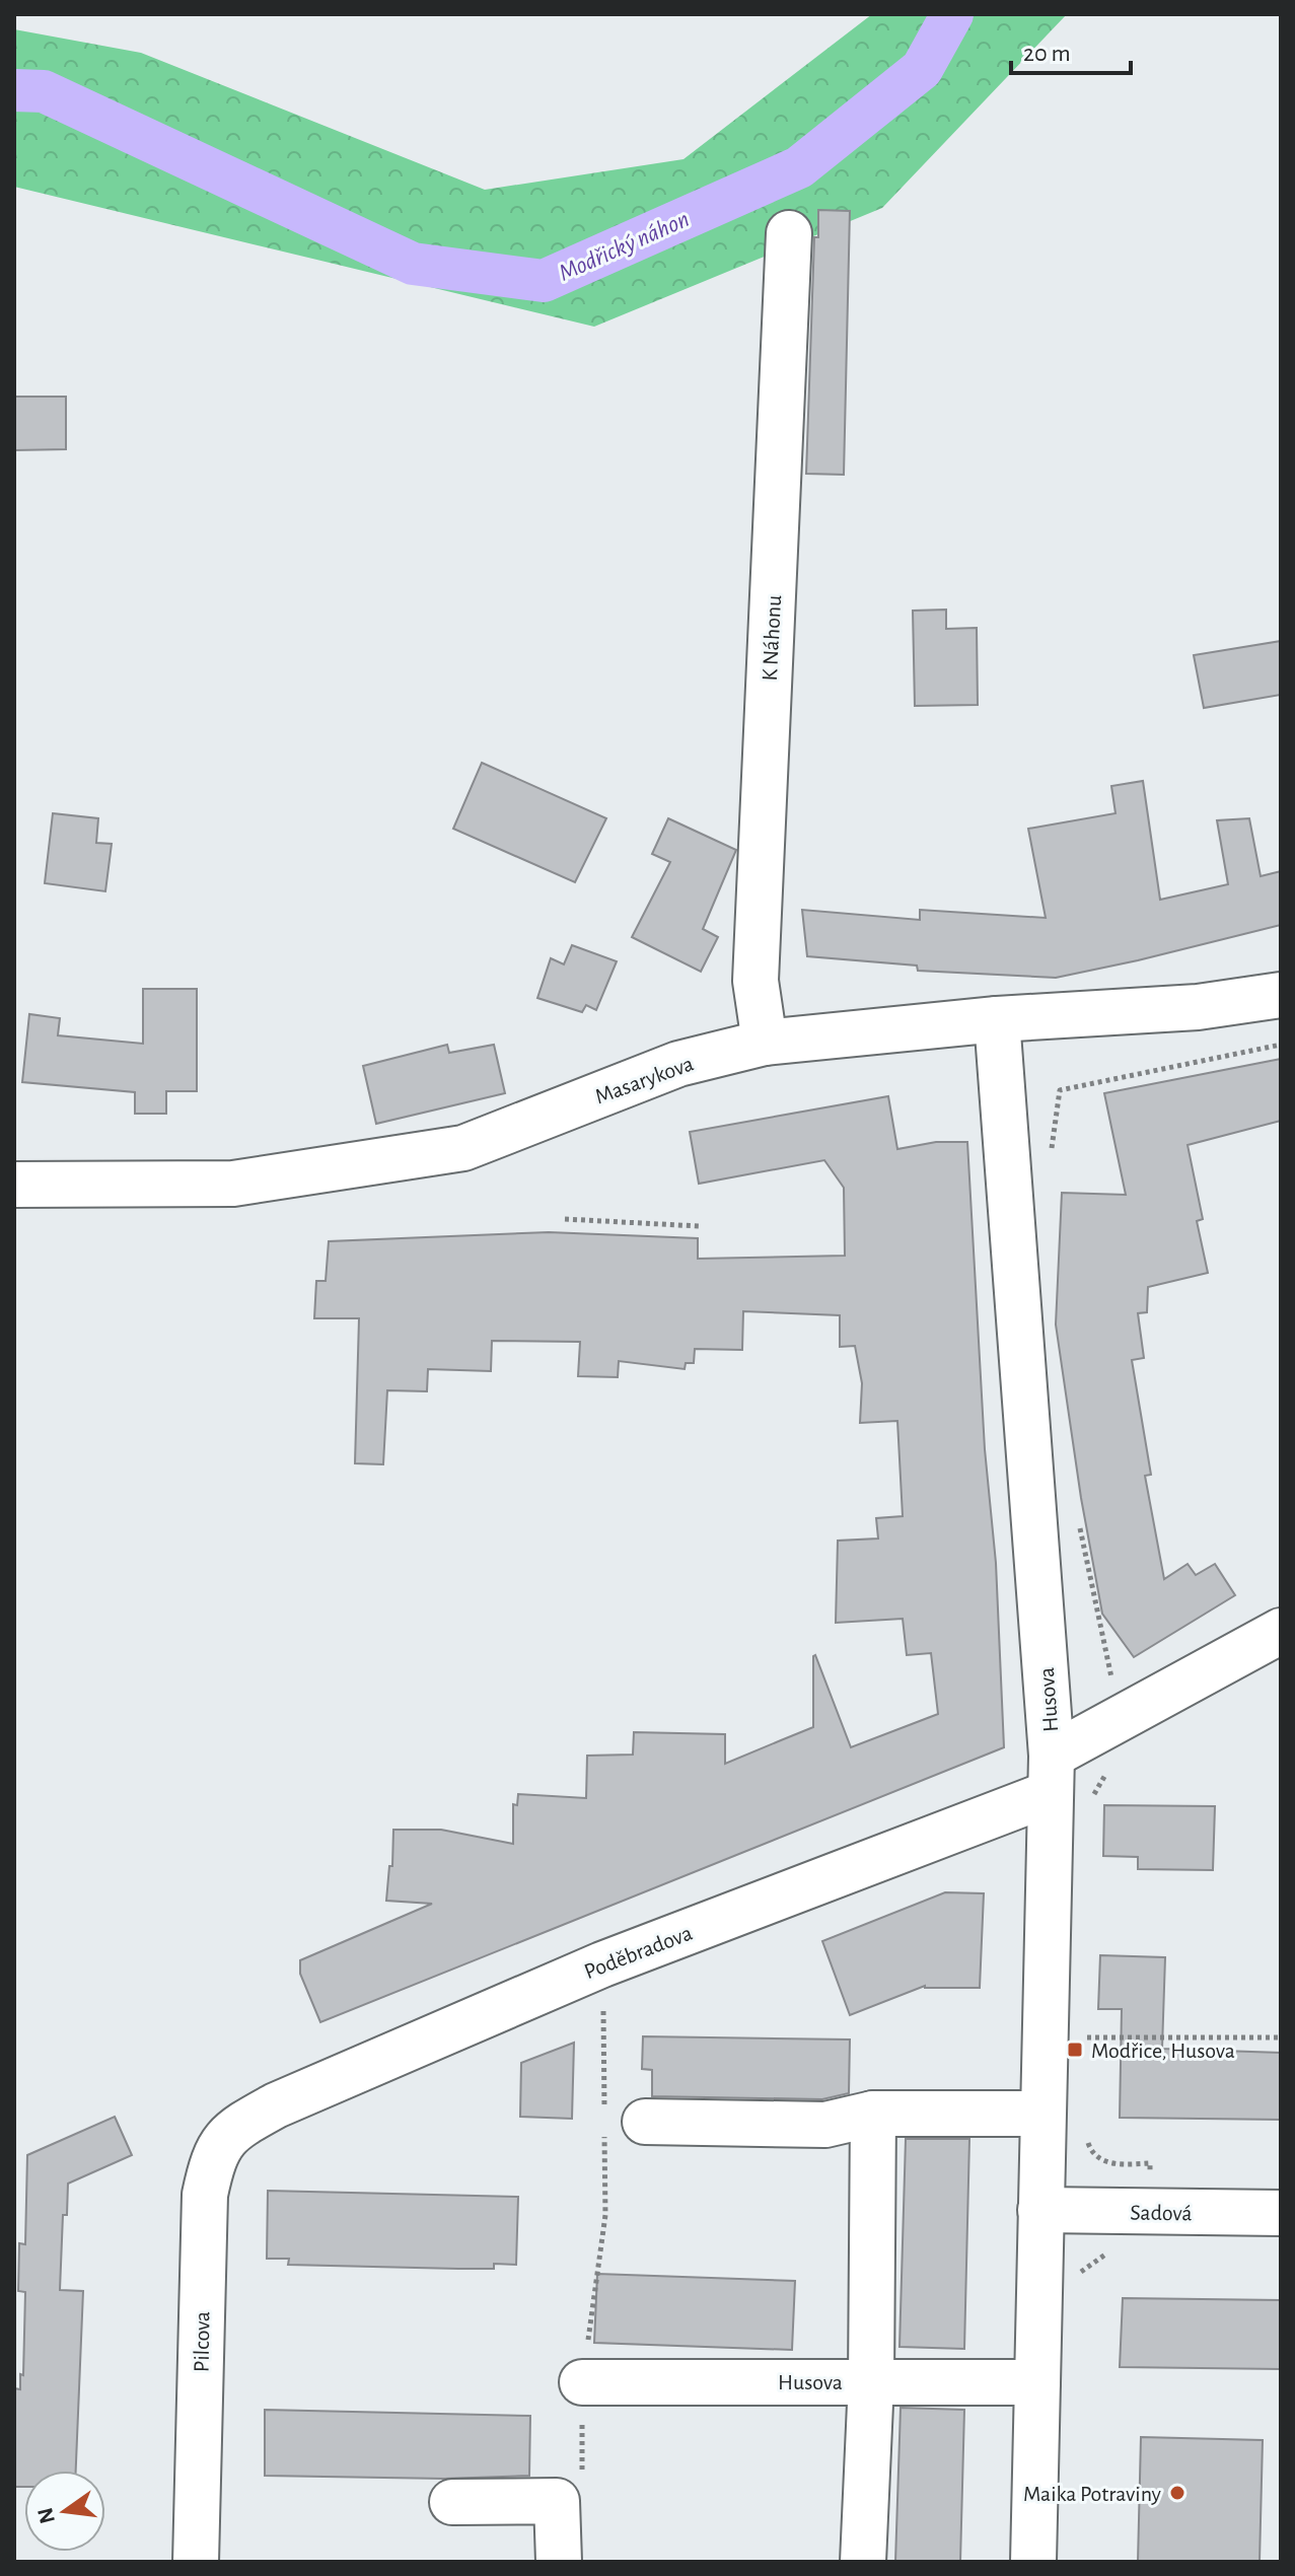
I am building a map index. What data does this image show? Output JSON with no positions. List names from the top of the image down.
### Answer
{
  "streets": {
    "street": [
      "K Náhonu",
      "Masarykova",
      "Husova",
      "Poděbradova",
      "Sadová",
      "Pilcova"
    ]
  },
  "crossings": [
    ["K Náhonu", "Masarykova"],
    ["Masarykova", "Husova"],
    ["Husova", "Poděbradova"],
    ["Husova", "Sadová"],
    ["Poděbradova", "Pilcova"]
  ],
  "water": ["Modřický náhon"],
  "places": {
    "transit": ["Modřice, Husova"],
    "other": ["Maika Potraviny"]
  },
  "scale_bar": "20 m",
  "north": "left"
}
